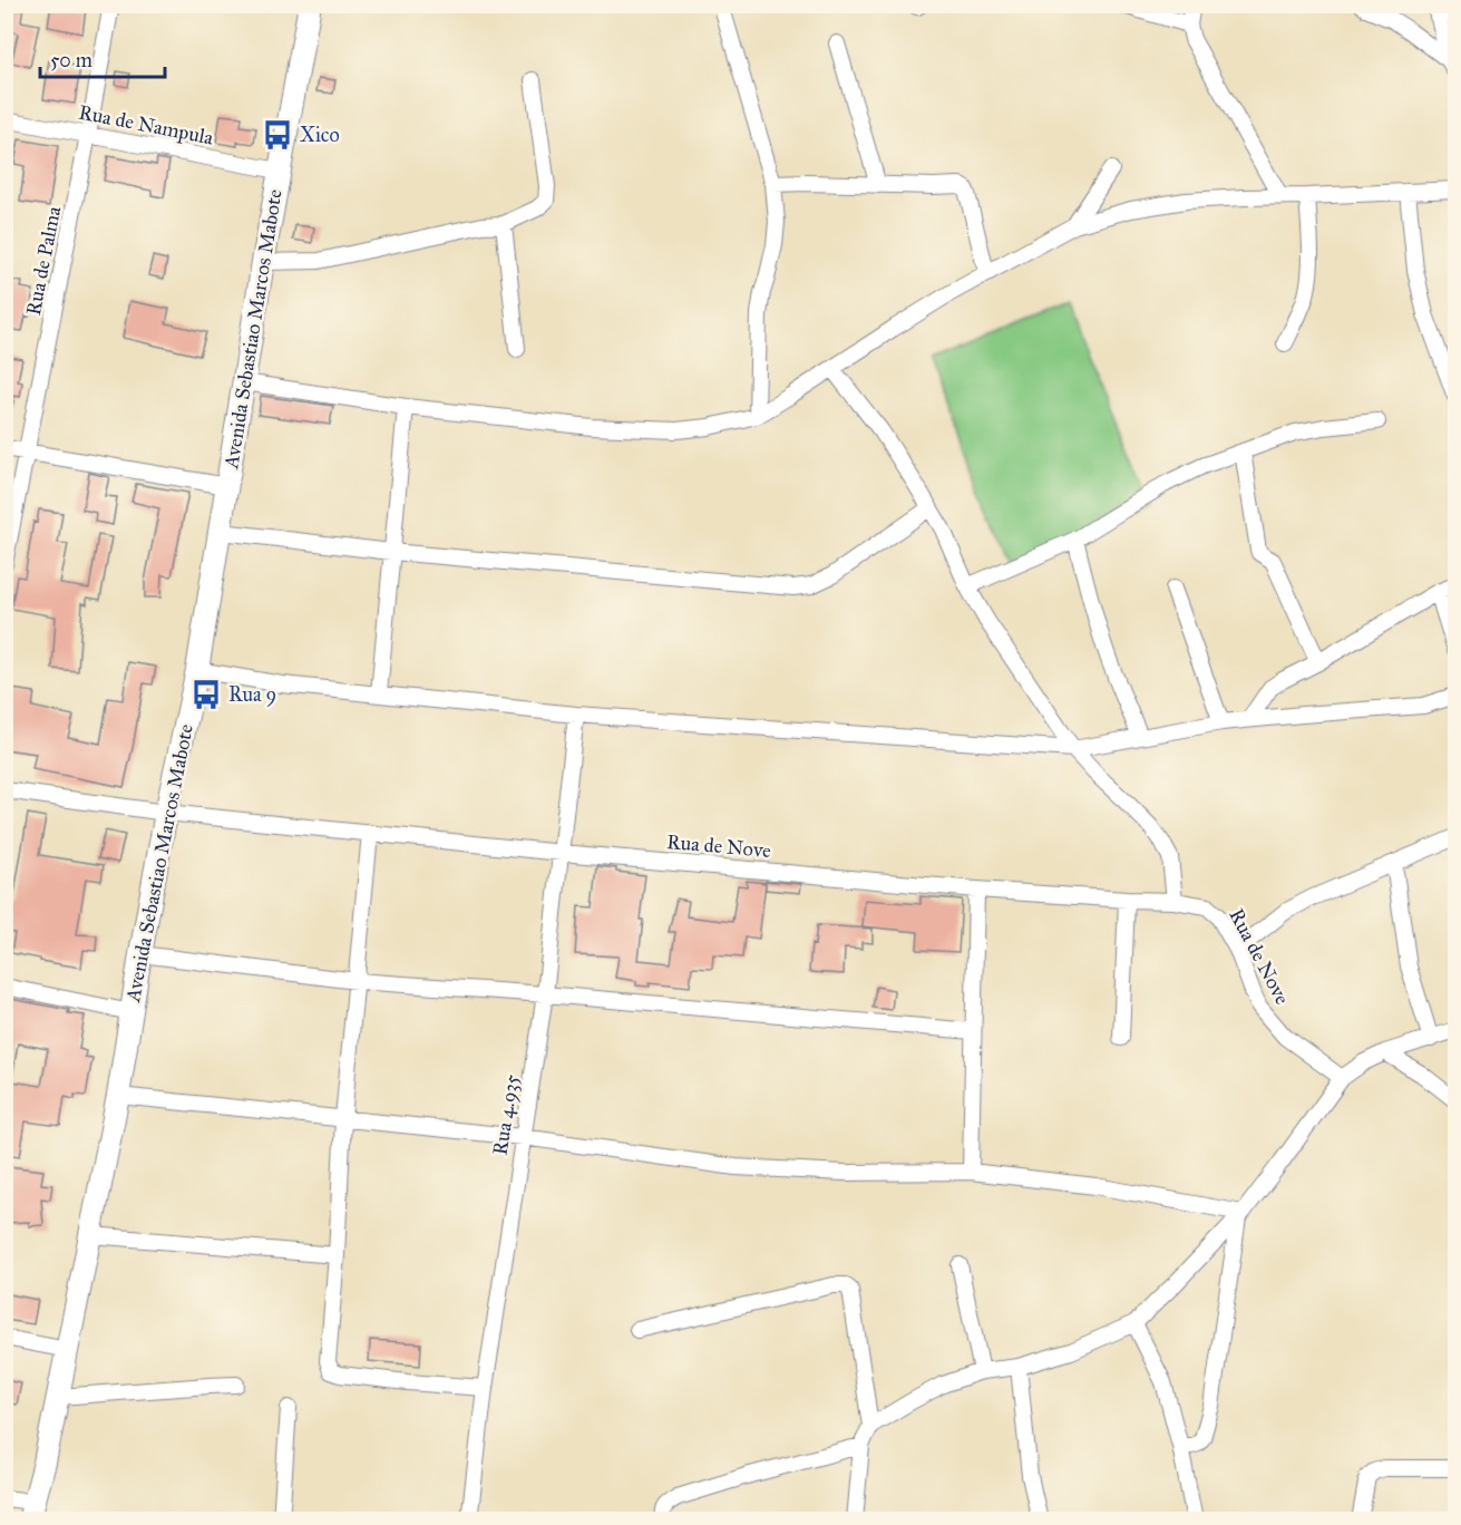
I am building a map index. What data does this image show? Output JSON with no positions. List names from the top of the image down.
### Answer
{
  "streets": {
    "main road": ["Avenida Sebastiao Marcos Mabote"],
    "street": [
      "Rua de Nampula",
      "Rua de Palma",
      "Rua de Nove",
      "Rua 4.935"
    ]
  },
  "crossings": [
    ["Rua de Nampula", "Rua de Palma"],
    ["Rua de Nampula", "Avenida Sebastiao Marcos Mabote"],
    ["Avenida Sebastiao Marcos Mabote", "Rua de Nove"],
    ["Rua de Nove", "Rua 4.935"]
  ],
  "places": {
    "bus stop": ["Xico", "Rua 9"]
  },
  "scale_bar": "50 m"
}
